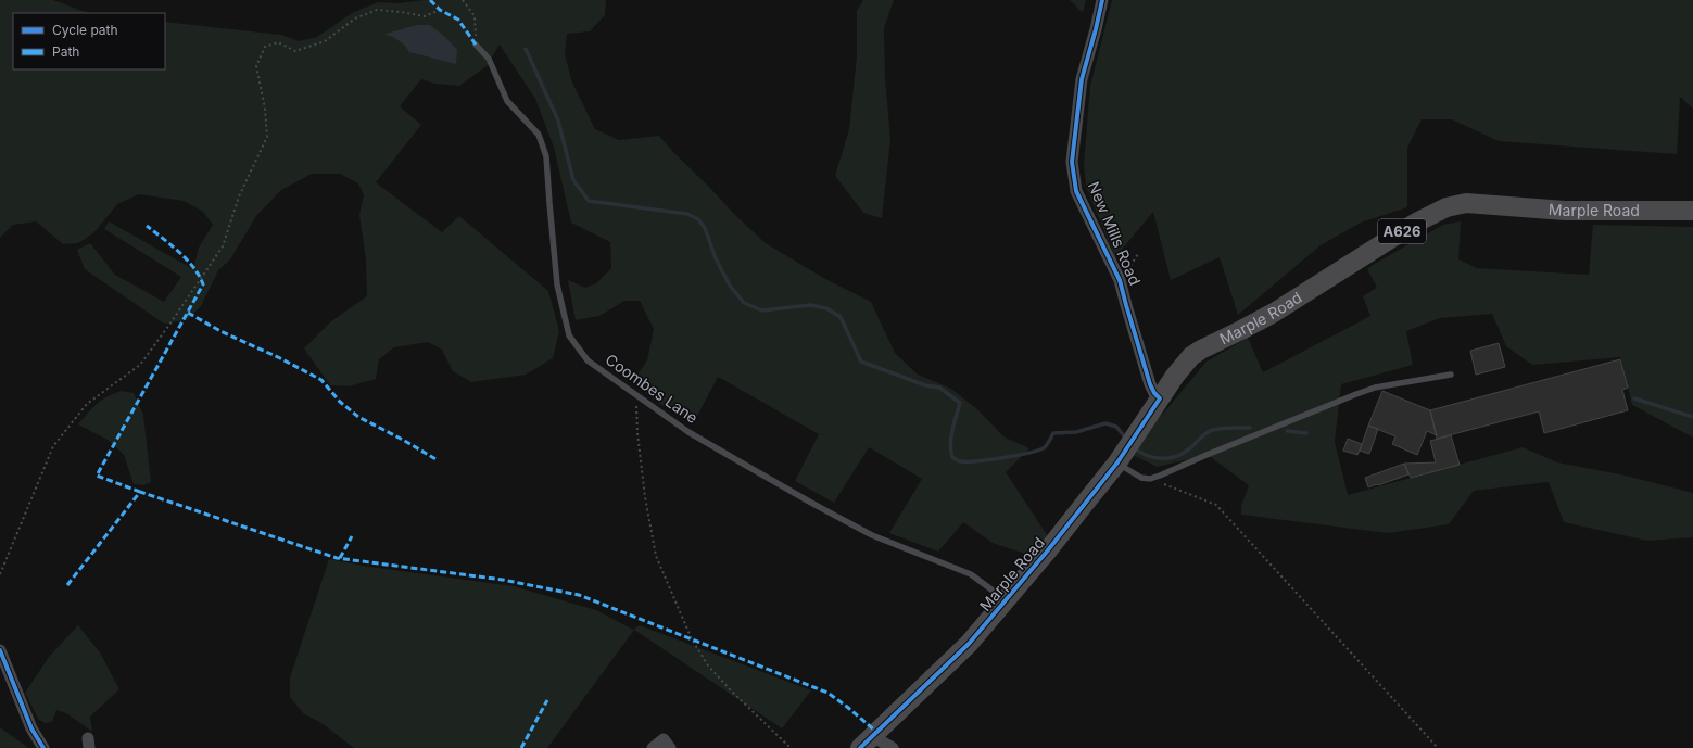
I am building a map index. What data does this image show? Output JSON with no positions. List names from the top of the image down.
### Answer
{
  "streets": {
    "main road": ["Marple Road", "A626"],
    "street": ["New Mills Road"],
    "lane": ["Coombes Lane"]
  },
  "crossings": [
    ["Marple Road", "New Mills Road"],
    ["Marple Road", "Coombes Lane"]
  ],
  "legend": ["Cycle path", "Path"]
}
